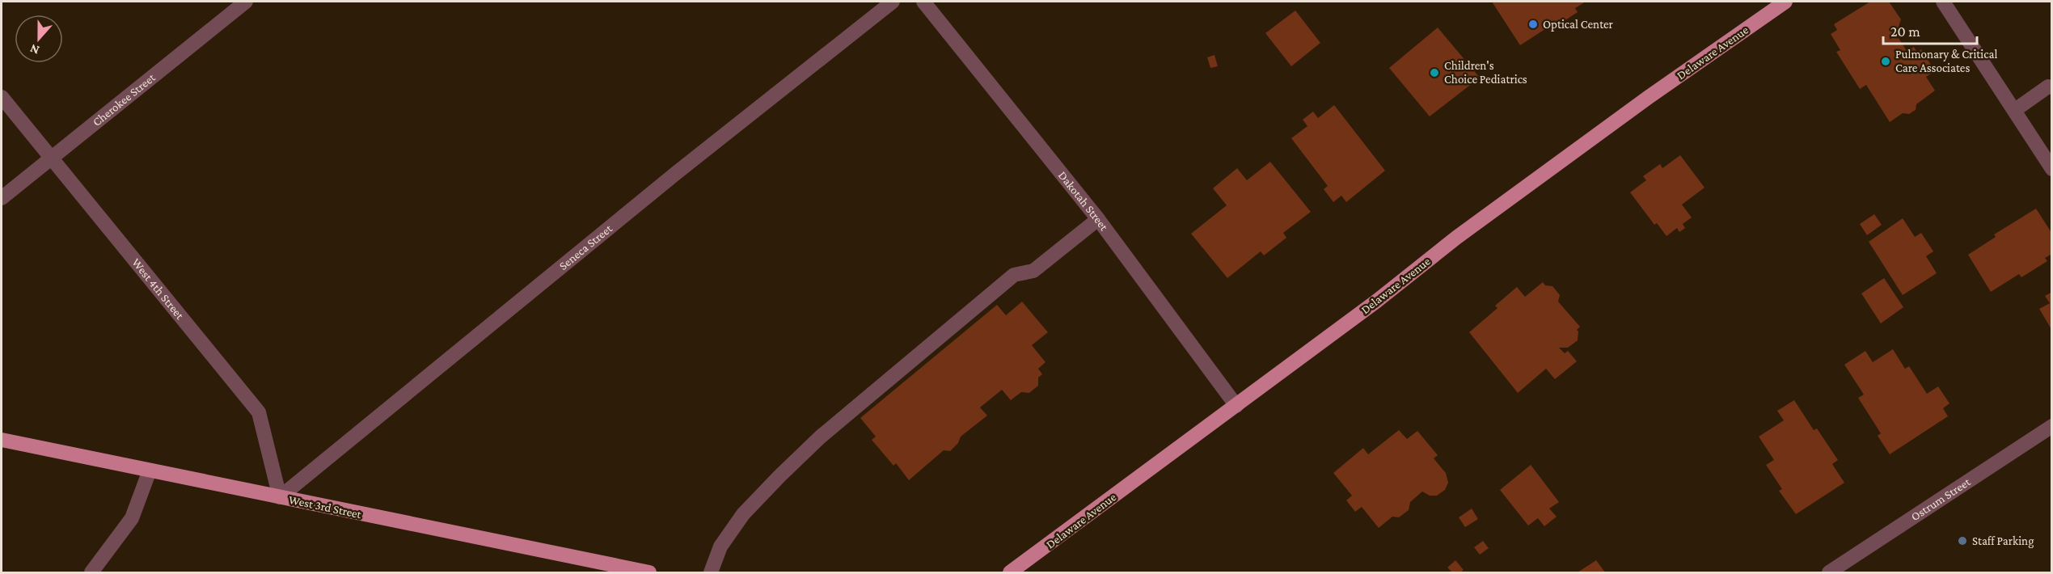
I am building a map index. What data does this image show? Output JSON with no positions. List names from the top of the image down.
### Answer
{
  "streets": {
    "main road": ["Delaware Avenue", "West 3rd Street"],
    "street": [
      "Cherokee Street",
      "Dakotah Street",
      "Seneca Street",
      "West 4th Street",
      "Ostrum Street"
    ]
  },
  "crossings": [
    ["Delaware Avenue", "Dakotah Street"],
    ["Cherokee Street", "West 4th Street"],
    ["Seneca Street", "West 4th Street"],
    ["Seneca Street", "West 3rd Street"],
    ["West 4th Street", "West 3rd Street"]
  ],
  "places": [
    "Optical Center",
    "Pulmonary & Critical Care Associates",
    "Children's Choice Pediatrics",
    "Staff Parking"
  ],
  "scale_bar": "20 m",
  "north": "bottom"
}
